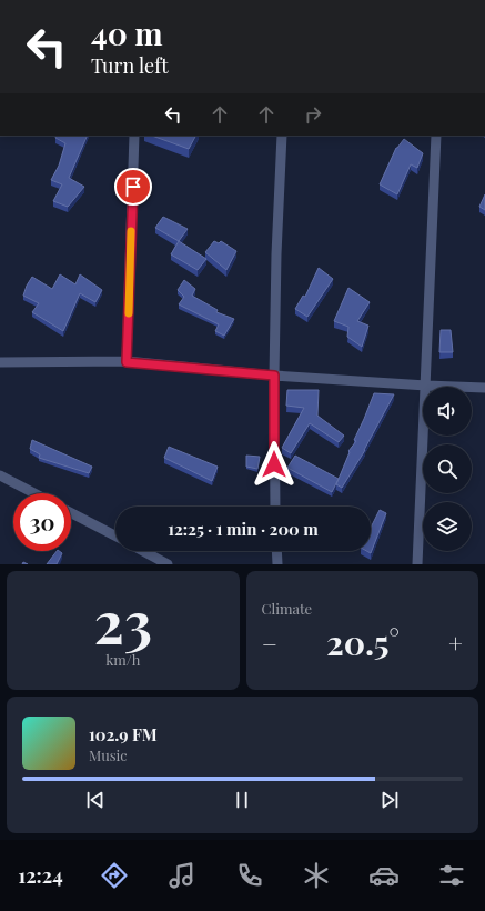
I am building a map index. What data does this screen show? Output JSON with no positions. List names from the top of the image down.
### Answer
{
  "page": {
    "turn": ["40 m", "Turn left"],
    "limit": "30",
    "trip": "12:25 · 1 min · 200 m",
    "tile": [
      ["23", "km/h"],
      "Climate"
    ],
    "heat": ["−", "20.5°", "+"],
    "song": ["102.9 FM", "Music"],
    "tabs": "12:24"
  }
}
